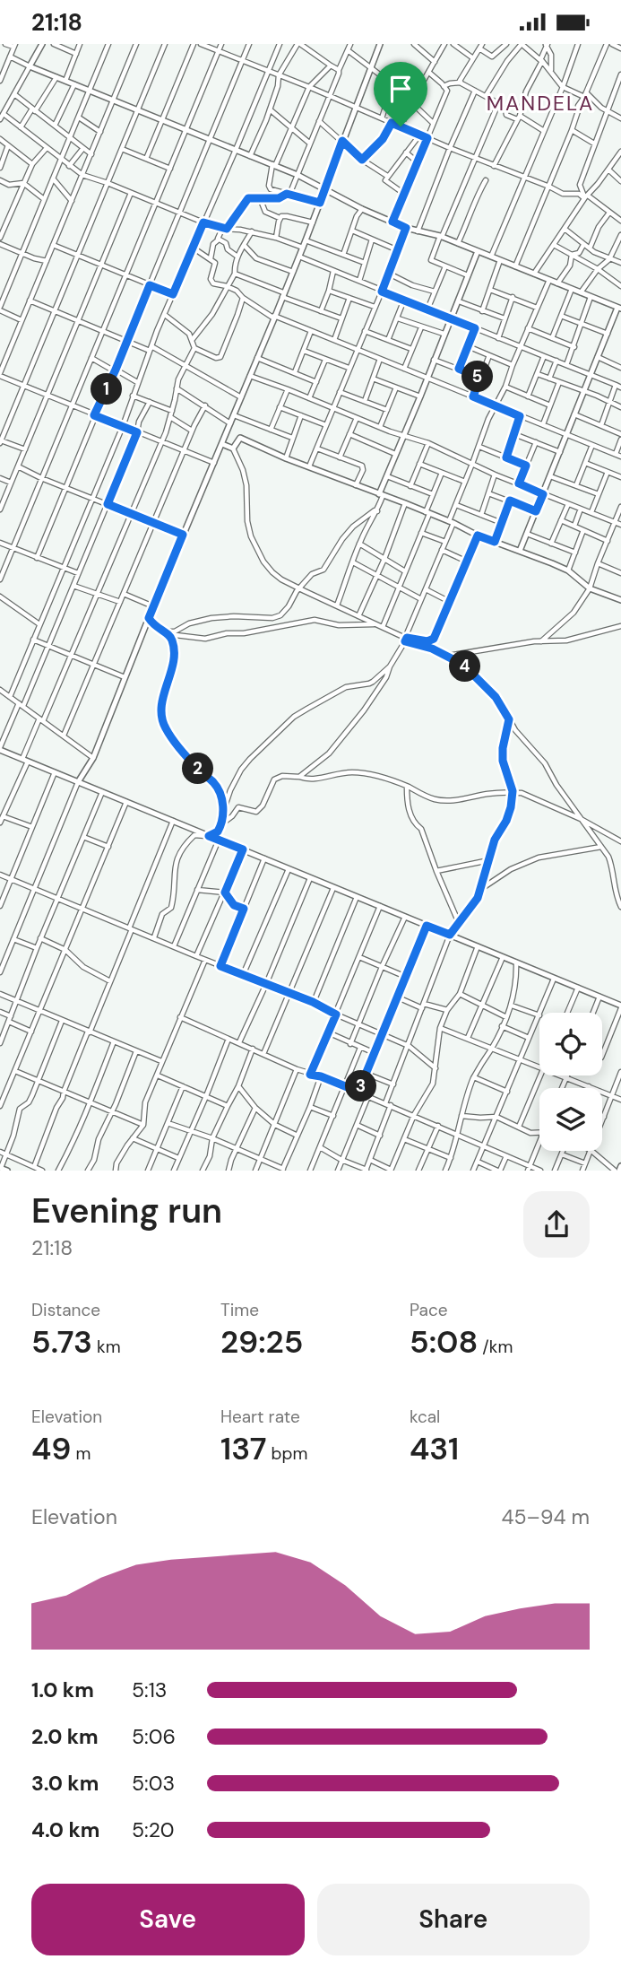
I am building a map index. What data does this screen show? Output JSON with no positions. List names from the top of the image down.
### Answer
{
  "districts": ["MANDELA"],
  "page": {
    "status": "21:18",
    "pins": [
      "5",
      "1",
      "4",
      "2",
      "3"
    ],
    "heading": ["Evening run", "21:18"],
    "stats": [
      ["Distance", "5.73 km"],
      ["Time", "29:25"],
      ["Pace", "5:08 /km"],
      ["Elevation", "49 m"],
      ["Heart rate", "137 bpm"],
      ["kcal", "431"]
    ],
    "chart": ["Elevation", "45–94 m"],
    "list": [
      {
        "name": "1.0 km",
        "note": "5:13"
      },
      {
        "name": "2.0 km",
        "note": "5:06"
      },
      {
        "name": "3.0 km",
        "note": "5:03"
      },
      {
        "name": "4.0 km",
        "note": "5:20"
      }
    ],
    "buttons": ["Save", "Share"]
  }
}
